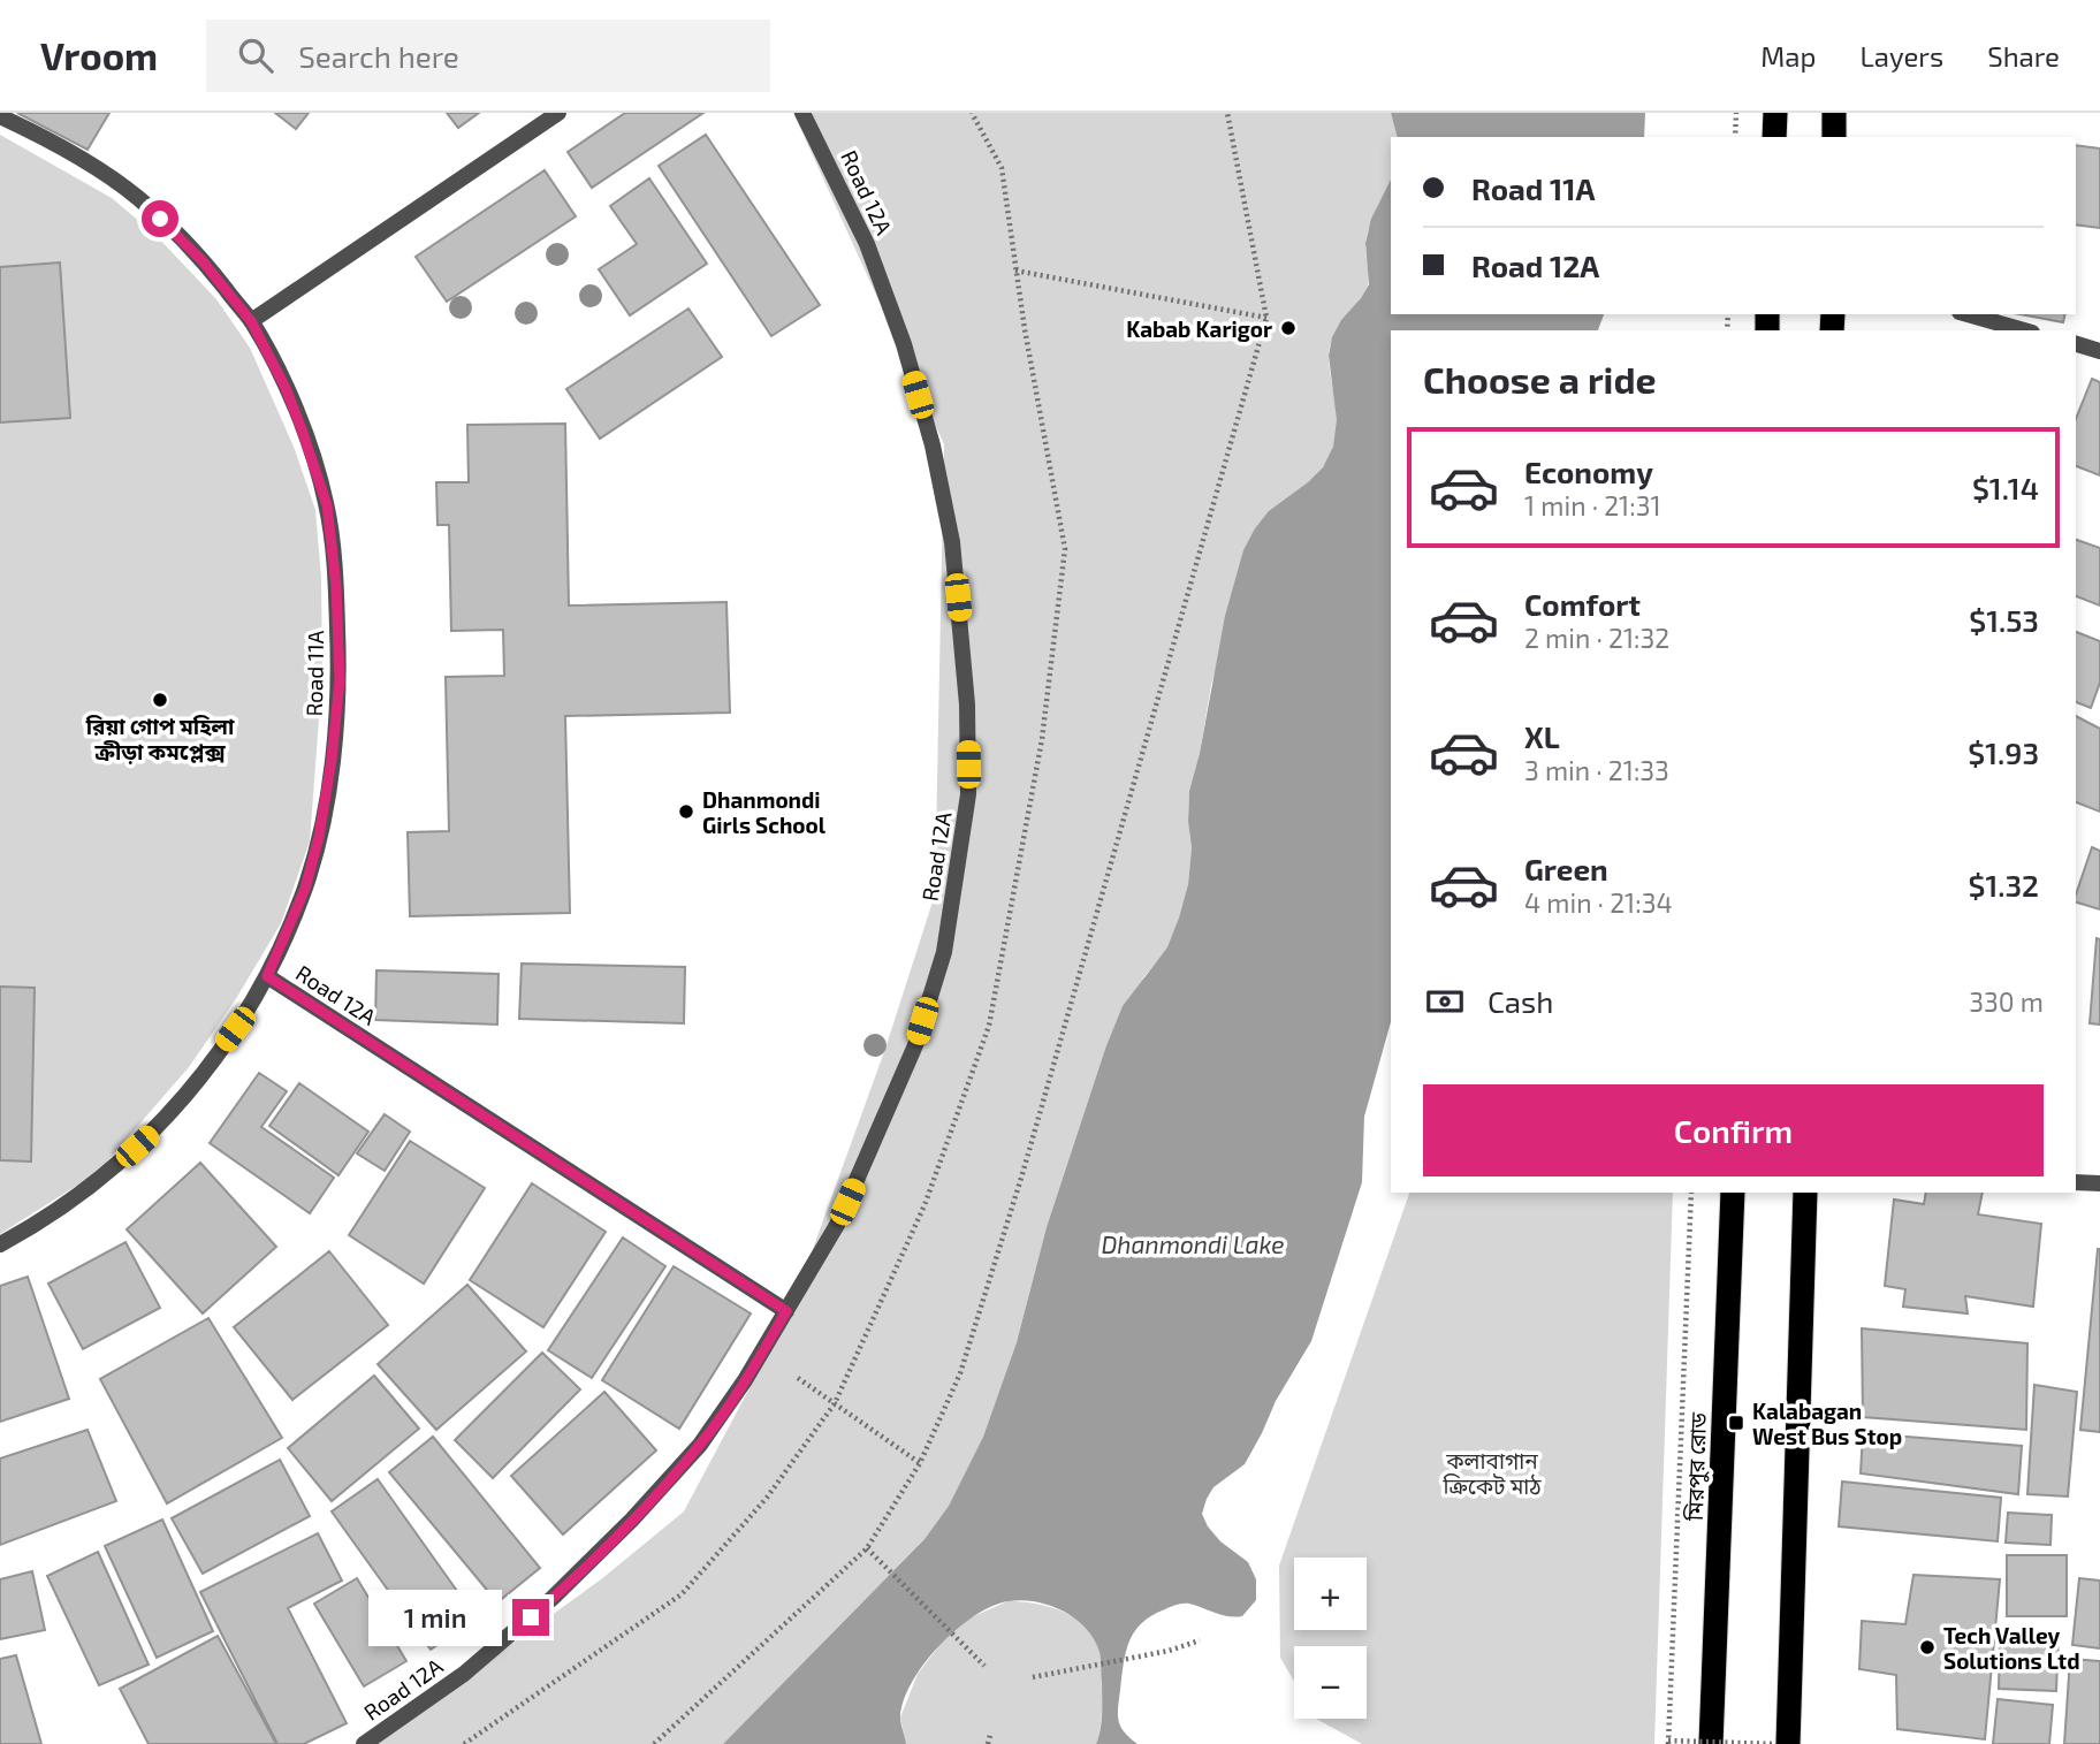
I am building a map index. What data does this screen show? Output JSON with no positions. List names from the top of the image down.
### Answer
{
  "streets": {
    "highway": ["মিরপুর রোড"],
    "street": ["Road 12A", "Road 11A"]
  },
  "crossings": [
    ["Road 12A", "Road 11A"]
  ],
  "water": ["Dhanmondi Lake"],
  "parks": ["কলাবাগান ক্রিকেট মাঠ"],
  "places": {
    "other": [
      "Kabab Karigor",
      "রিয়া গোপ মহিলা ক্রীড়া কমপ্লেক্স",
      "Dhanmondi Girls School",
      "Tech Valley Solutions Ltd"
    ],
    "transit": ["Kalabagan West Bus Stop"]
  },
  "page": {
    "header": "Vroom",
    "search": "Search here",
    "nav": ["Map", "Layers", "Share"],
    "banner": ["Road 11A", "Road 12A"],
    "heading": "Choose a ride",
    "list": [
      {
        "name": "Economy",
        "note": "1 min · 21:31",
        "value": "$1.14"
      },
      {
        "name": "Comfort",
        "note": "2 min · 21:32",
        "value": "$1.53"
      },
      {
        "name": "XL",
        "note": "3 min · 21:33",
        "value": "$1.93"
      },
      {
        "name": "Green",
        "note": "4 min · 21:34",
        "value": "$1.32"
      }
    ],
    "pay": ["Cash", "330 m"],
    "buttons": "Confirm",
    "map_buttons": ["+", "−"],
    "bubble": "1 min"
  }
}
